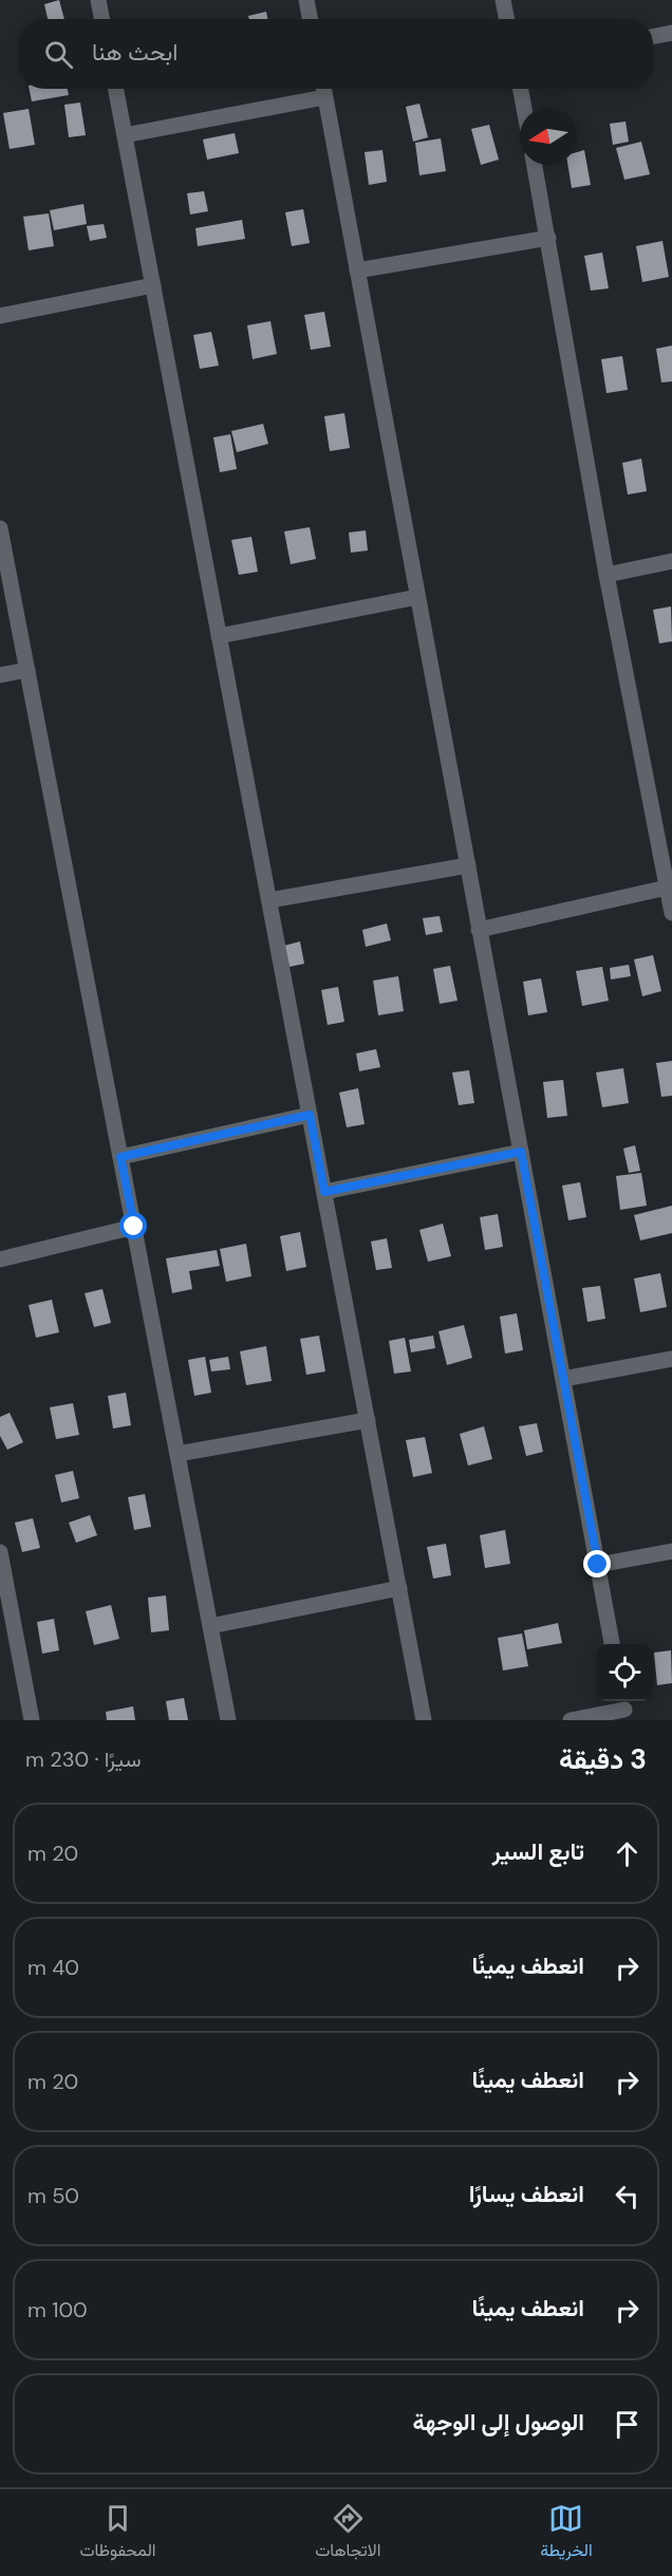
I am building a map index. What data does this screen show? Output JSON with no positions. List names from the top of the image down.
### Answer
{
  "north": "left",
  "page": {
    "search": "ابحث هنا",
    "heading": ["3 دقيقة", "سيرًا · 230 m"],
    "list": [
      ["تابع السير", "20 m"],
      ["انعطف يمينًا", "40 m"],
      ["انعطف يمينًا", "20 m"],
      ["انعطف يسارًا", "50 m"],
      ["انعطف يمينًا", "100 m"],
      "الوصول إلى الوجهة"
    ],
    "nav": ["الخريطة", "الاتجاهات", "المحفوظات"]
  }
}
